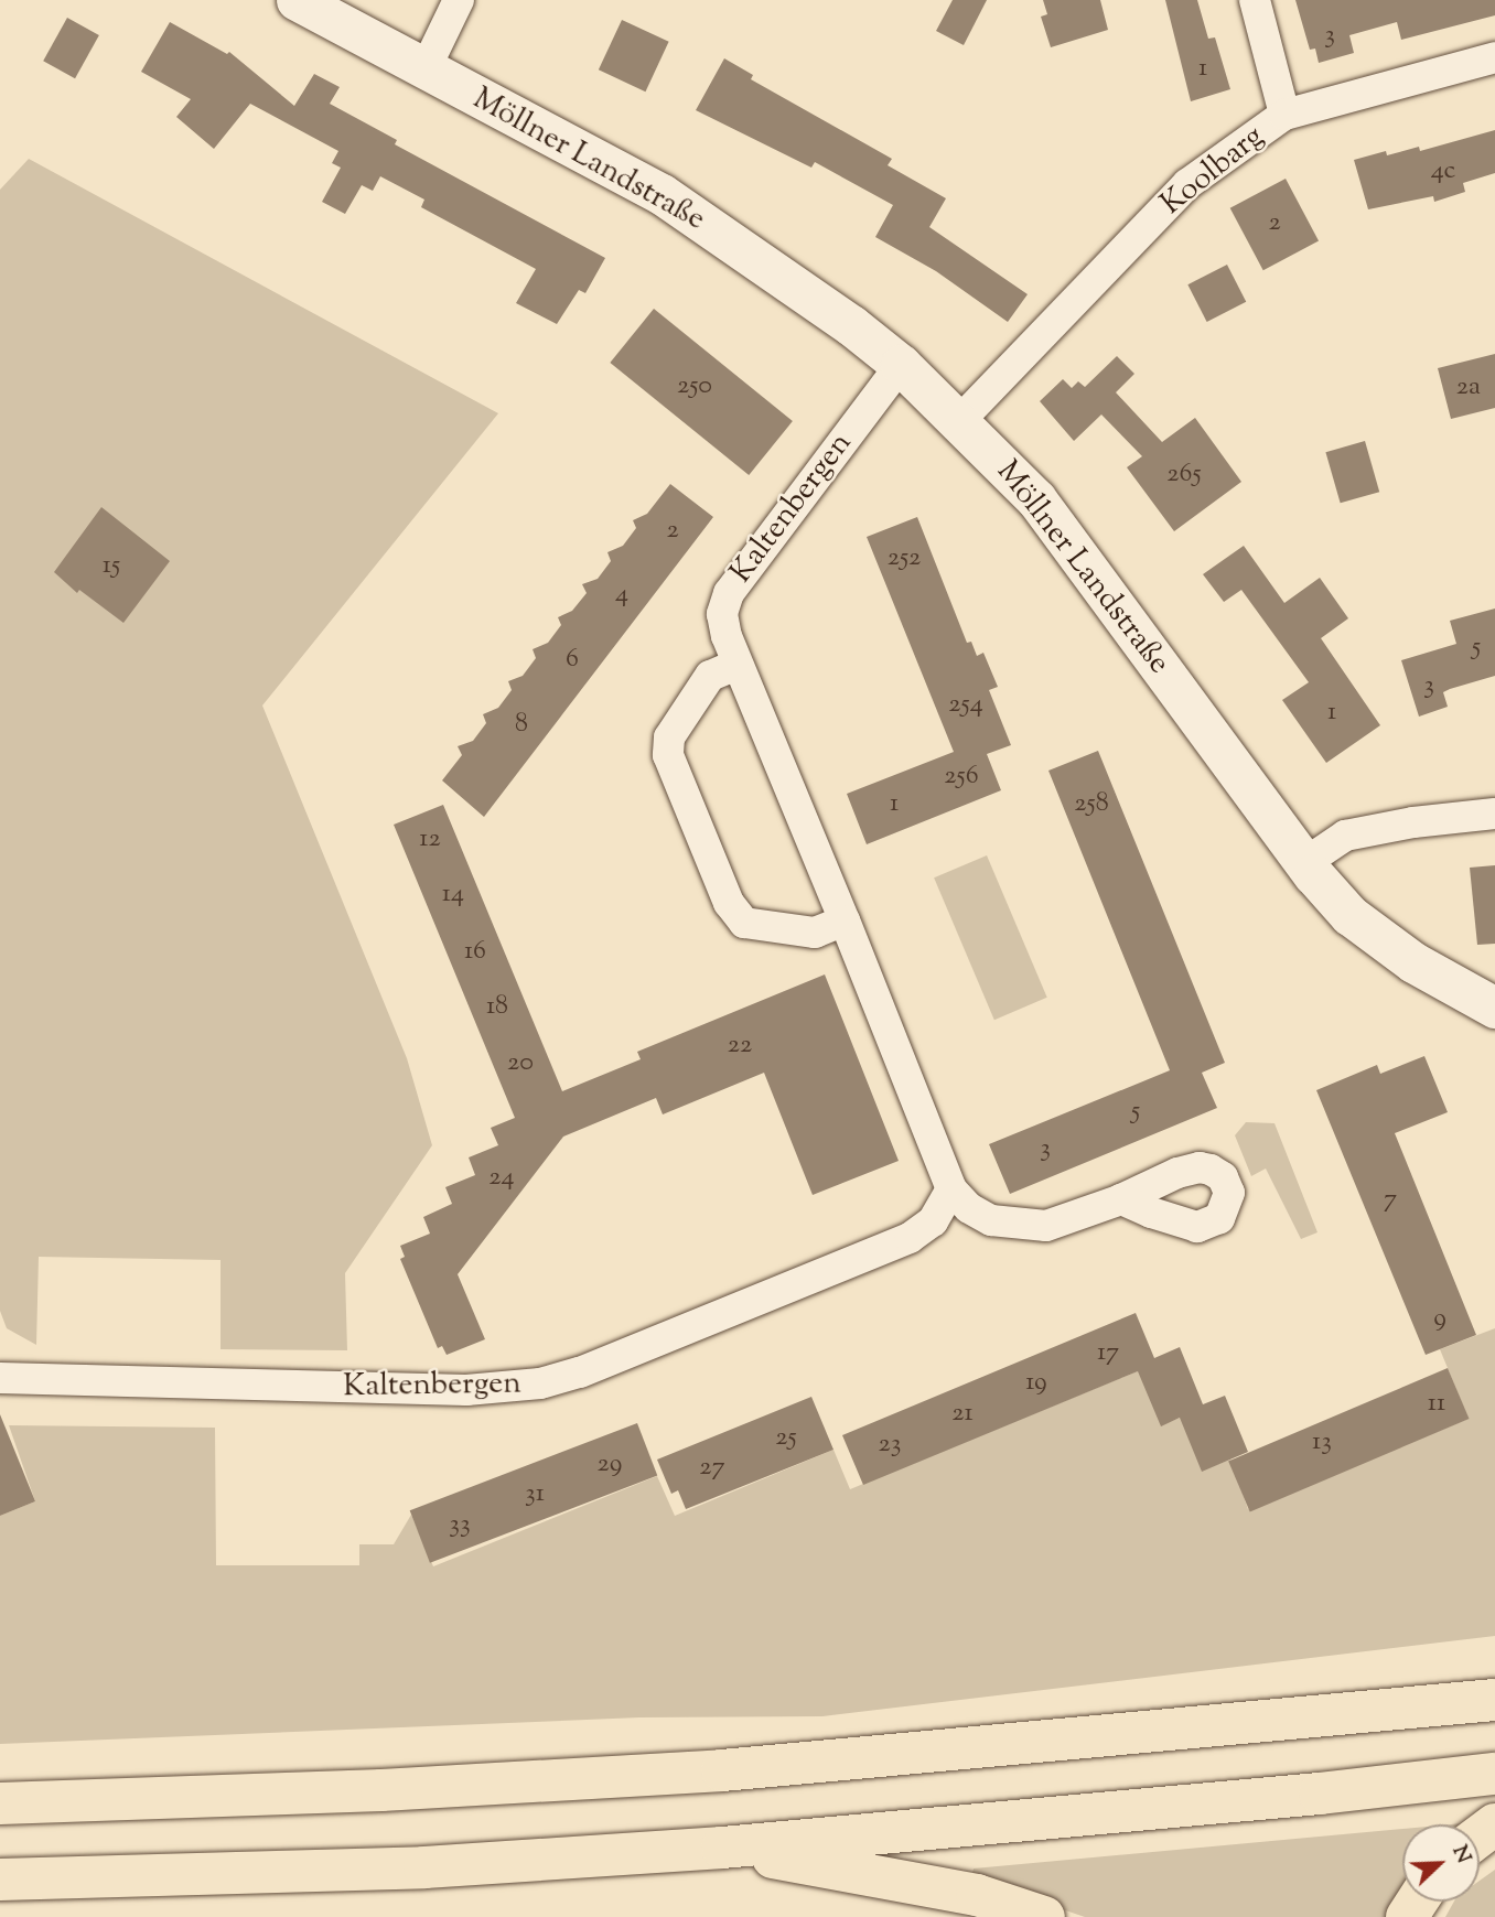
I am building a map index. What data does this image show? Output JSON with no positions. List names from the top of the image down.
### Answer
{
  "streets": {
    "street": ["Möllner Landstraße", "Koolbarg", "Kaltenbergen"]
  },
  "crossings": [
    ["Möllner Landstraße", "Koolbarg"],
    ["Möllner Landstraße", "Kaltenbergen"]
  ],
  "house_numbers": [
    "3",
    "1",
    "4c",
    "2",
    "250",
    "2a",
    "265",
    "2",
    "252",
    "15",
    "4",
    "5",
    "6",
    "3",
    "254",
    "1",
    "8",
    "256",
    "1",
    "258",
    "12",
    "14",
    "16",
    "18",
    "22",
    "20",
    "5",
    "3",
    "24",
    "7",
    "9",
    "17",
    "19",
    "11",
    "21",
    "25",
    "13",
    "23",
    "29",
    "27",
    "31",
    "33"
  ],
  "north": "top right"
}
